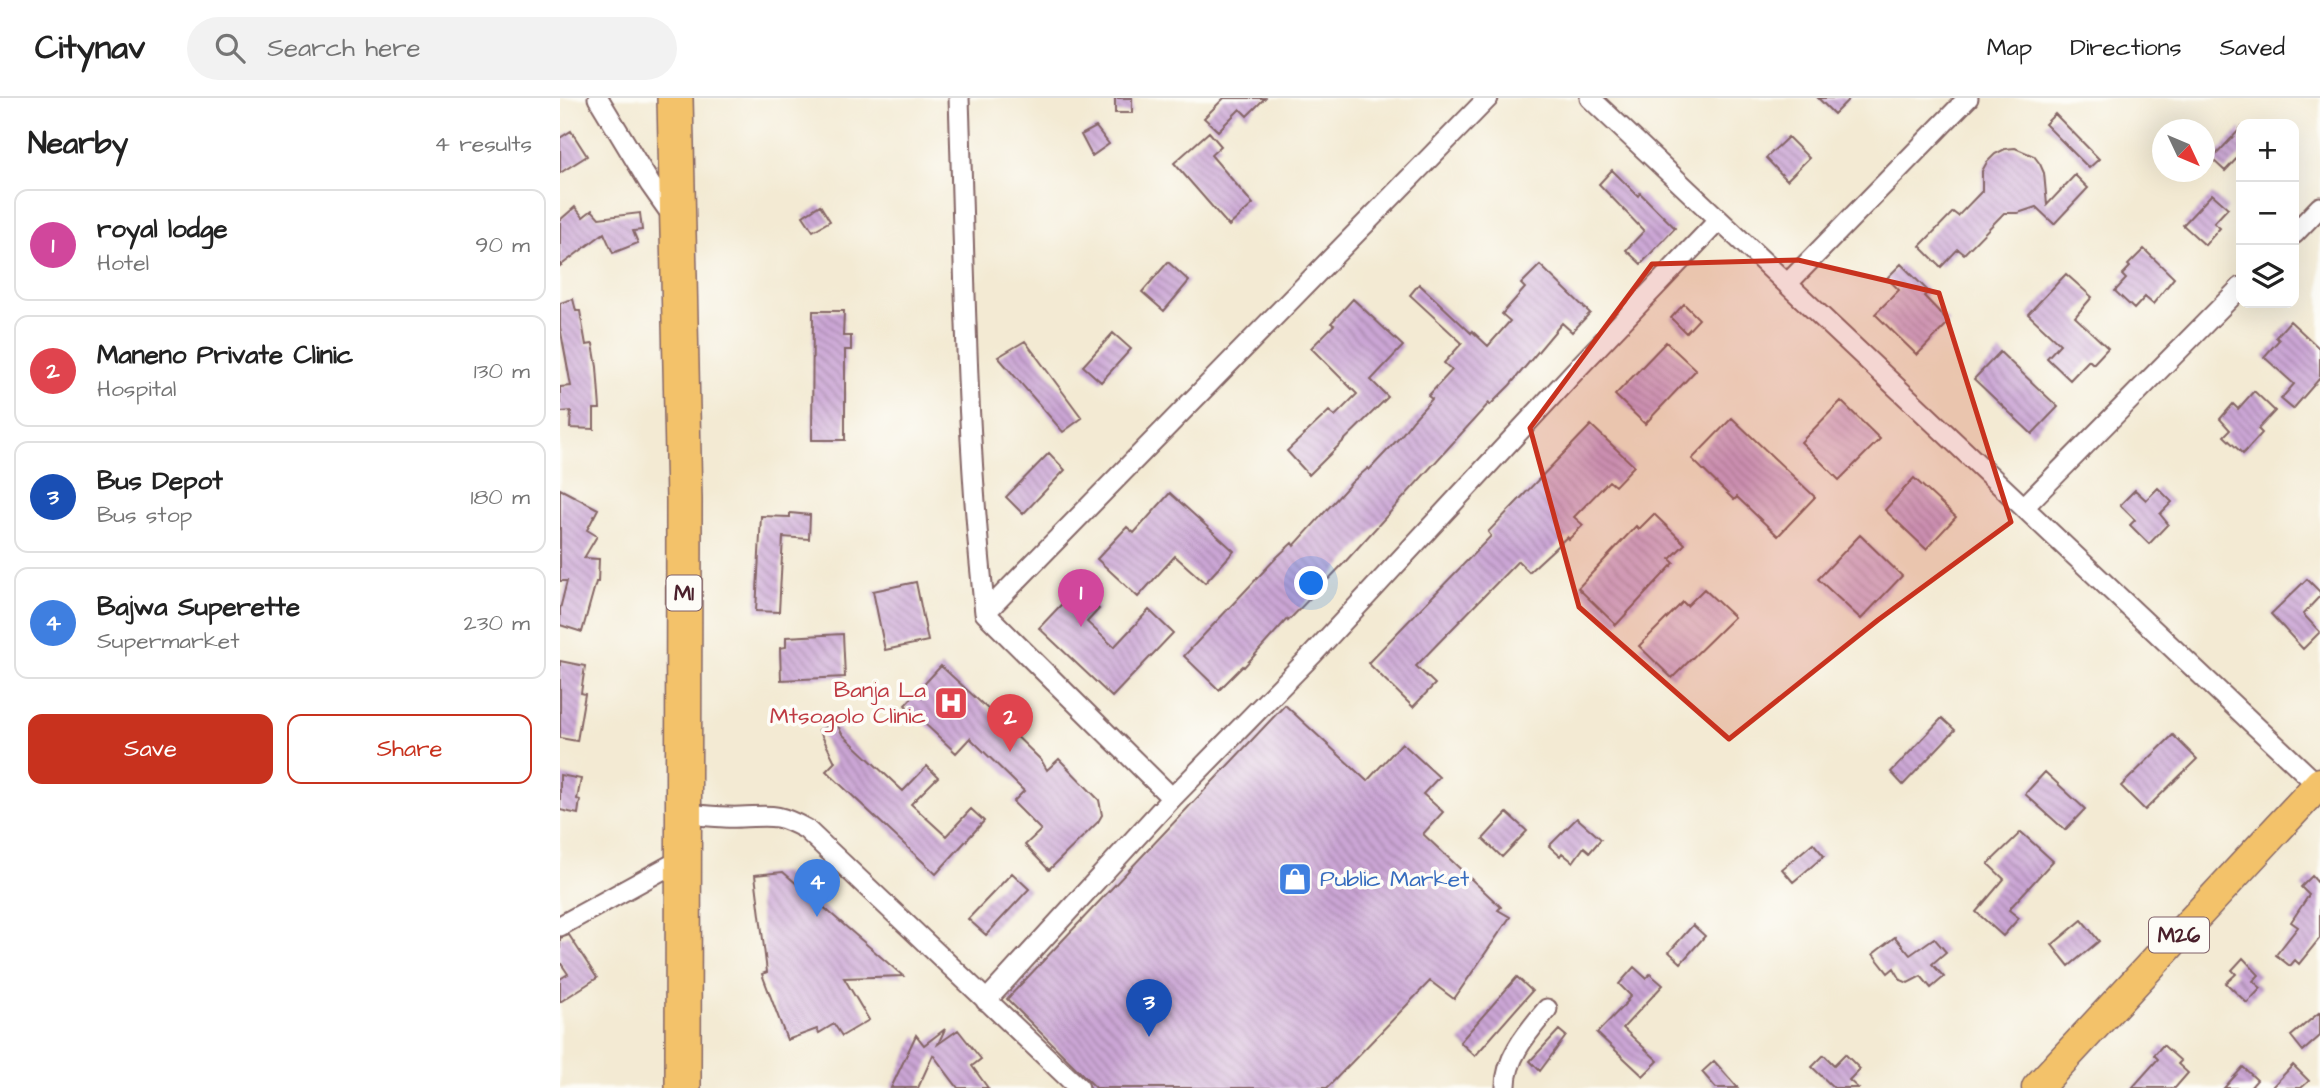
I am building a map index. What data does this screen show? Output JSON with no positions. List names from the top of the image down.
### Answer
{
  "streets": {
    "highway": ["M1"],
    "main road": ["M26"]
  },
  "places": {
    "hospital": ["Banja La Mtsogolo Clinic"],
    "shop": ["Public Market"]
  },
  "north": "bottom right",
  "page": {
    "header": "Citynav",
    "search": "Search here",
    "nav": ["Map", "Directions", "Saved"],
    "heading": ["Nearby", "4 results"],
    "map_buttons": ["+", "−"],
    "list": [
      {
        "mark": "1",
        "name": "royal lodge",
        "note": "Hotel",
        "value": "90 m"
      },
      {
        "mark": "2",
        "name": "Maneno Private Clinic",
        "note": "Hospital",
        "value": "130 m"
      },
      {
        "mark": "3",
        "name": "Bus Depot",
        "note": "Bus stop",
        "value": "180 m"
      },
      {
        "mark": "4",
        "name": "Bajwa Superette",
        "note": "Supermarket",
        "value": "230 m"
      }
    ],
    "pins": [
      "1",
      "2",
      "4",
      "3"
    ],
    "buttons": ["Save", "Share"]
  }
}
